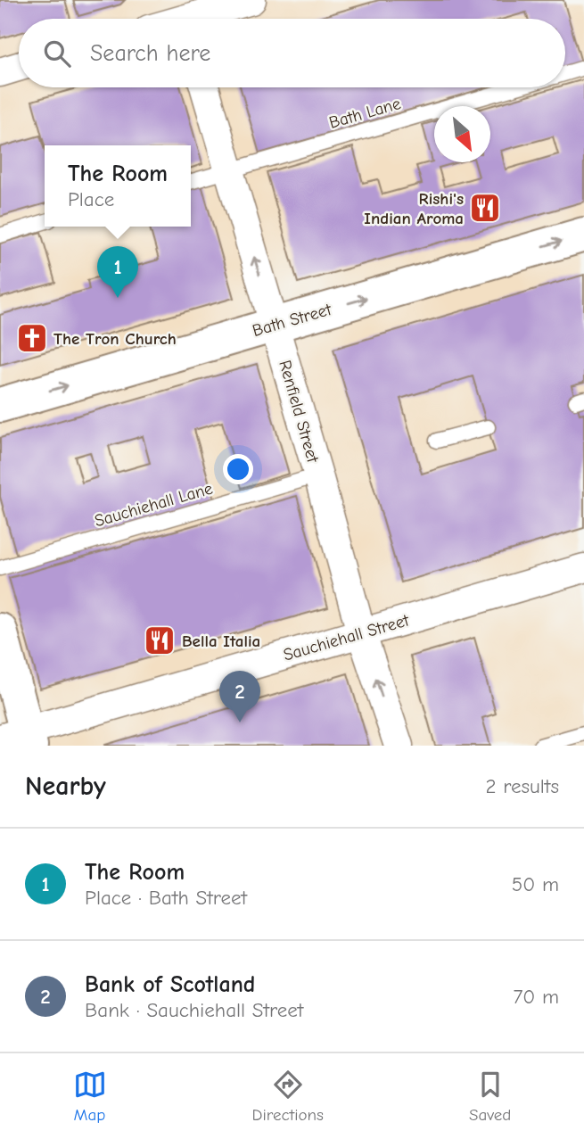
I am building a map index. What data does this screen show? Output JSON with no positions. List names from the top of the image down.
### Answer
{
  "streets": {
    "street": ["Bath Street", "Renfield Street", "Sauchiehall Street"],
    "lane": ["Bath Lane", "Sauchiehall Lane"]
  },
  "crossings": [
    ["Bath Lane", "Renfield Street"],
    ["Bath Street", "Renfield Street"],
    ["Renfield Street", "Sauchiehall Lane"],
    ["Renfield Street", "Sauchiehall Street"]
  ],
  "one_way": ["Bath Street", "Renfield Street"],
  "places": {
    "restaurant": ["Rishi's Indian Aroma", "Bella Italia"],
    "church": ["The Tron Church"]
  },
  "north": "bottom right",
  "page": {
    "search": "Search here",
    "popup": ["The Room", "Place"],
    "pins": ["1", "2"],
    "heading": ["Nearby", "2 results"],
    "list": [
      {
        "mark": "1",
        "name": "The Room",
        "note": "Place · Bath Street",
        "value": "50 m"
      },
      {
        "mark": "2",
        "name": "Bank of Scotland",
        "note": "Bank · Sauchiehall Street",
        "value": "70 m"
      }
    ],
    "nav": ["Map", "Directions", "Saved"]
  }
}
